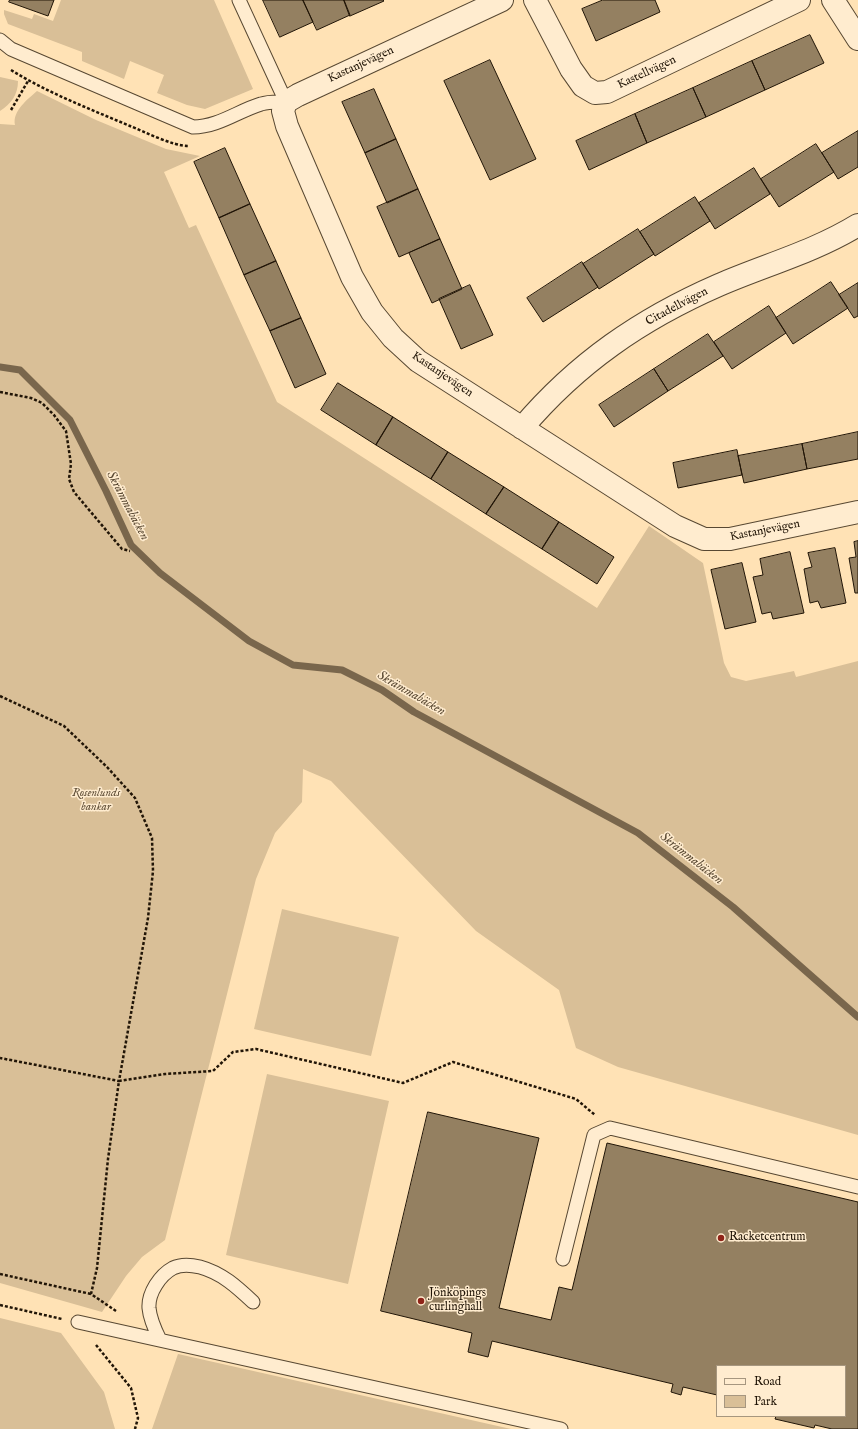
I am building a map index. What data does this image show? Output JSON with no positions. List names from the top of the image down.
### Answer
{
  "streets": {
    "street": ["Kastanjevägen", "Kastellvägen", "Citadellvägen"]
  },
  "crossings": [
    ["Kastanjevägen", "Citadellvägen"]
  ],
  "water": ["Skrämmabäcken"],
  "parks": ["Rosenlunds bankar"],
  "places": ["Racketcentrum", "Jönköpings curlinghall"],
  "legend": ["Road", "Park"]
}
